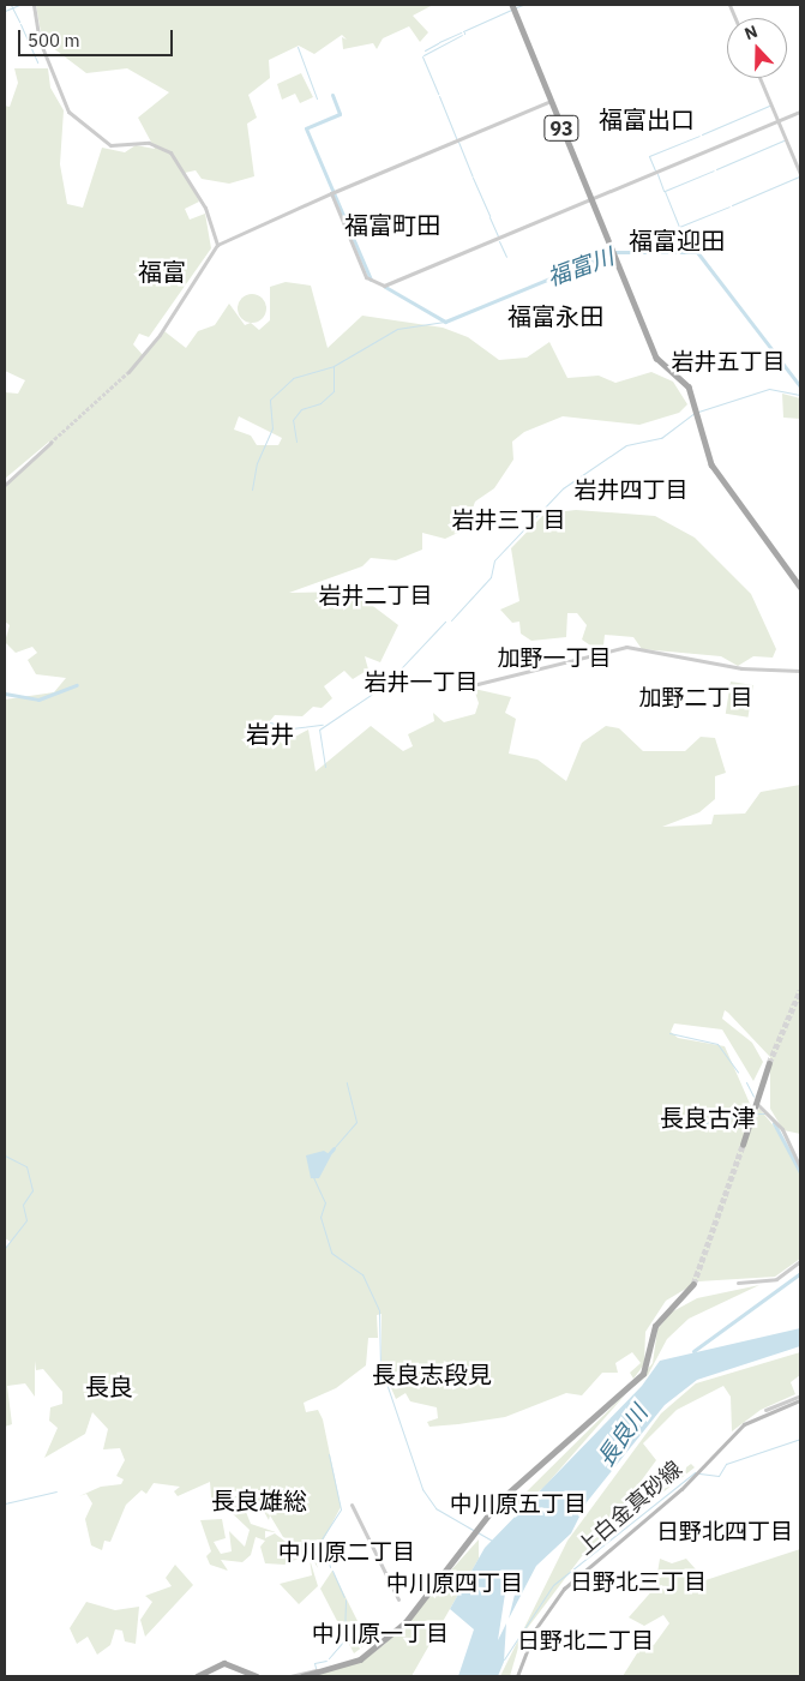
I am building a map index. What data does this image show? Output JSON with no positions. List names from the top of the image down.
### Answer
{
  "streets": {
    "main road": ["93", "上白金真砂線"]
  },
  "districts": [
    "福富出口",
    "福富町田",
    "福富迎田",
    "福富",
    "福富永田",
    "岩井五丁目",
    "岩井四丁目",
    "岩井三丁目",
    "岩井二丁目",
    "加野一丁目",
    "岩井一丁目",
    "加野二丁目",
    "岩井",
    "長良古津",
    "長良志段見",
    "長良",
    "長良雄総",
    "中川原五丁目",
    "日野北四丁目",
    "中川原二丁目",
    "日野北三丁目",
    "中川原四丁目",
    "中川原一丁目",
    "日野北二丁目"
  ],
  "water": ["福富川", "長良川"],
  "scale_bar": "500 m",
  "north": "top"
}
